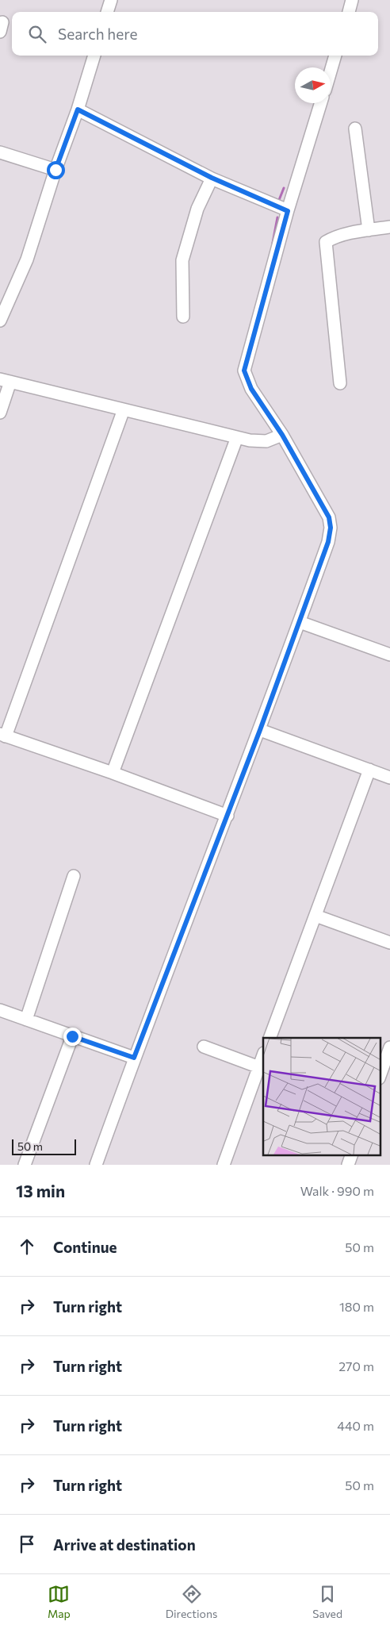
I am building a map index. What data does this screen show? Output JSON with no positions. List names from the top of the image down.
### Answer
{
  "scale_bar": "50 m",
  "north": "right",
  "page": {
    "search": "Search here",
    "scale": "50 m",
    "heading": ["13 min", "Walk · 990 m"],
    "list": [
      ["Continue", "50 m"],
      ["Turn right", "180 m"],
      ["Turn right", "270 m"],
      ["Turn right", "440 m"],
      ["Turn right", "50 m"],
      "Arrive at destination"
    ],
    "nav": ["Map", "Directions", "Saved"]
  }
}
